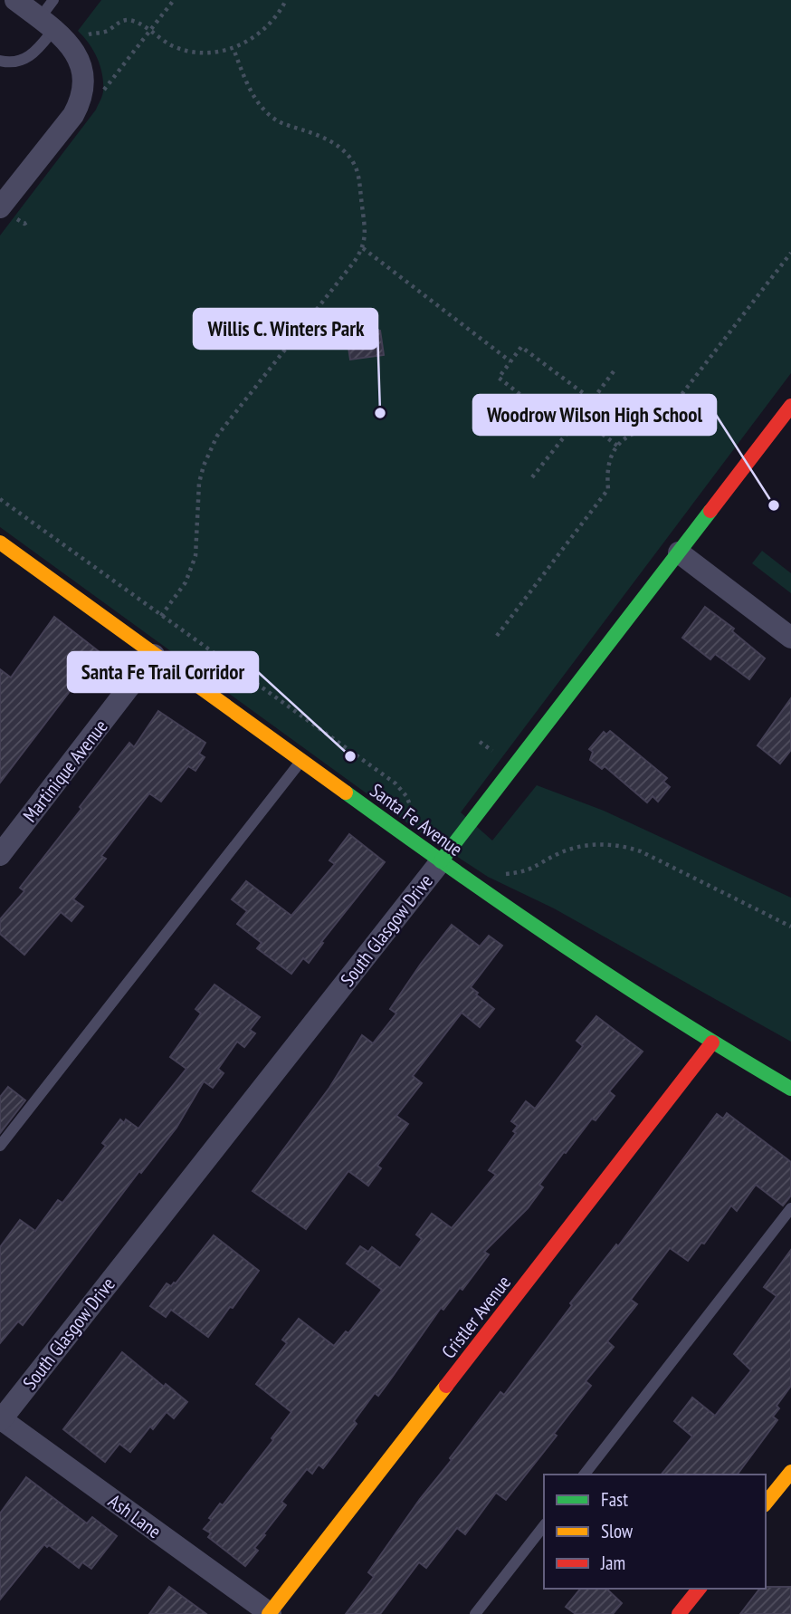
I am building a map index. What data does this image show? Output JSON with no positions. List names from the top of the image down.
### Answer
{
  "streets": {
    "street": [
      "Martinique Avenue",
      "Santa Fe Avenue",
      "South Glasgow Drive",
      "Cristler Avenue",
      "Ash Lane"
    ]
  },
  "crossings": [
    ["Martinique Avenue", "Santa Fe Avenue"],
    ["Santa Fe Avenue", "South Glasgow Drive"],
    ["Santa Fe Avenue", "Cristler Avenue"],
    ["South Glasgow Drive", "Ash Lane"],
    ["Cristler Avenue", "Ash Lane"]
  ],
  "places": ["Willis C. Winters Park", "Woodrow Wilson High School", "Santa Fe Trail Corridor"],
  "legend": ["Fast", "Slow", "Jam"]
}
